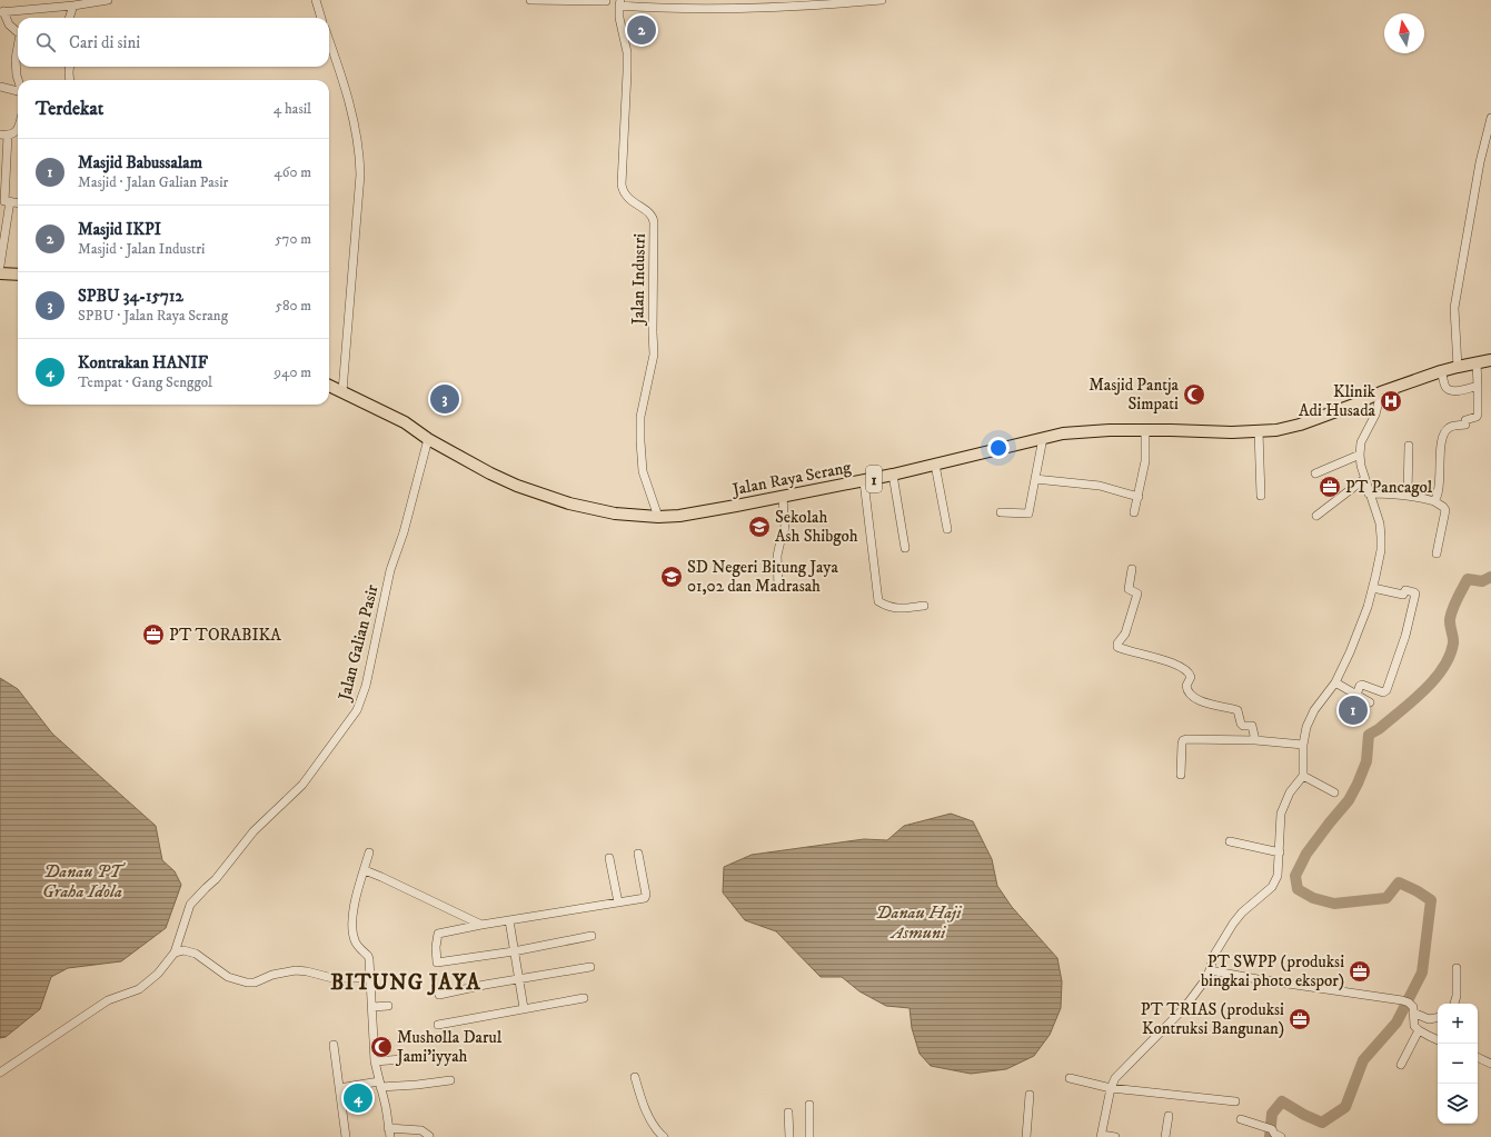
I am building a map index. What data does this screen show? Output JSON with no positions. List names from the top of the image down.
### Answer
{
  "streets": {
    "highway": ["Jalan Raya Serang", "1"],
    "street": ["Jalan Industri", "Jalan Galian Pasir"]
  },
  "crossings": [
    ["Jalan Industri", "Jalan Raya Serang"],
    ["Jalan Raya Serang", "Jalan Galian Pasir"]
  ],
  "districts": ["BITUNG JAYA"],
  "water": ["Danau PT Graha Idola", "Danau Haji Asmuni"],
  "places": {
    "mosque": ["Masjid Pantja Simpati", "Musholla Darul Jami'iyyah"],
    "hospital": ["Klinik Adi Husada"],
    "office": [
      "PT Pancagol",
      "PT TORABIKA",
      "PT SWPP (produksi bingkai photo ekspor)",
      "PT TRIAS (produksi Kontruksi Bangunan)"
    ],
    "school or university": ["Sekolah Ash Shibgoh", "SD Negeri Bitung Jaya 01,02 dan Madrasah"]
  },
  "north": "top",
  "page": {
    "pins": [
      "2",
      "3",
      "1",
      "4"
    ],
    "search": "Cari di sini",
    "heading": ["Terdekat", "4 hasil"],
    "list": [
      {
        "mark": "1",
        "name": "Masjid Babussalam",
        "note": "Masjid · Jalan Galian Pasir",
        "value": "460 m"
      },
      {
        "mark": "2",
        "name": "Masjid IKPI",
        "note": "Masjid · Jalan Industri",
        "value": "570 m"
      },
      {
        "mark": "3",
        "name": "SPBU 34-15712",
        "note": "SPBU · Jalan Raya Serang",
        "value": "580 m"
      },
      {
        "mark": "4",
        "name": "Kontrakan HANIF",
        "note": "Tempat · Gang Senggol",
        "value": "940 m"
      }
    ],
    "map_buttons": ["+", "−"]
  }
}
